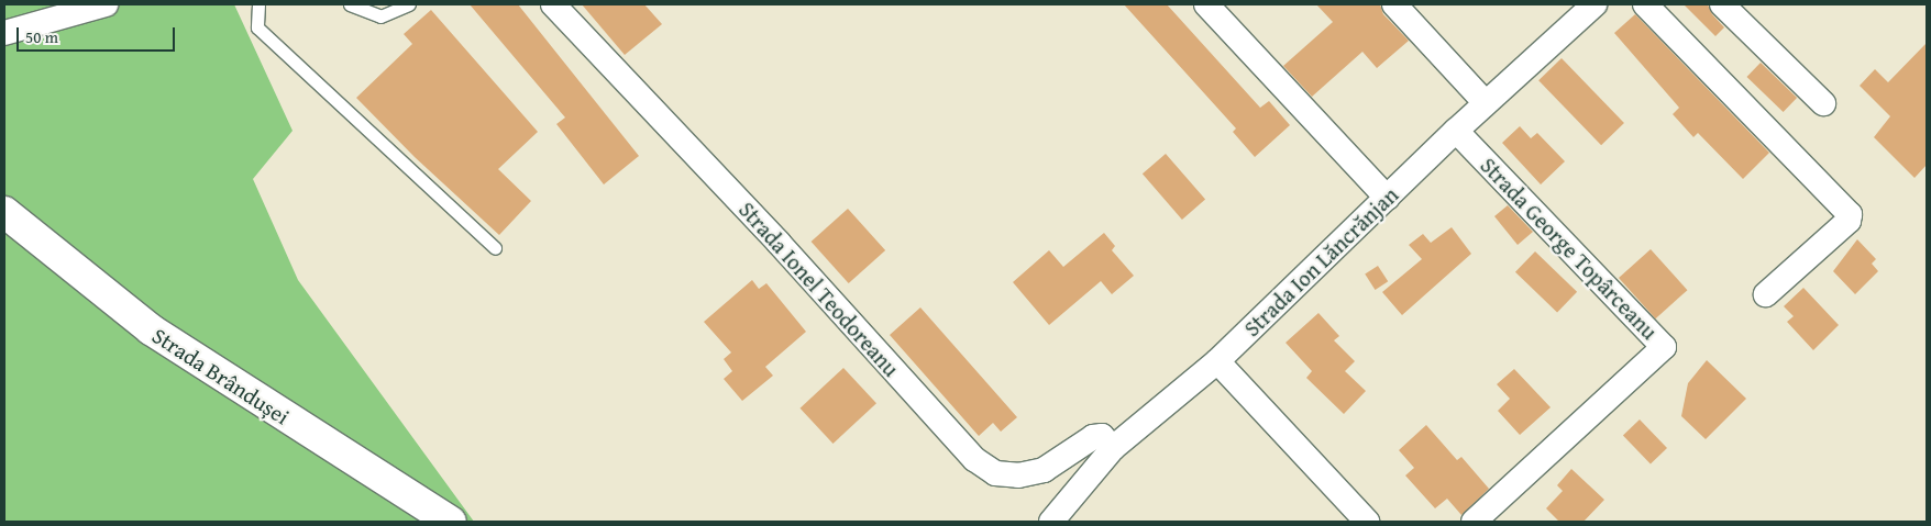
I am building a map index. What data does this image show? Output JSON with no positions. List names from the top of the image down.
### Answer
{
  "streets": {
    "main road": ["Strada Brândușei"],
    "street": ["Strada George Topârceanu", "Strada Ion Lăncrănjan", "Strada Ionel Teodoreanu"]
  },
  "crossings": [
    ["Strada George Topârceanu", "Strada Ion Lăncrănjan"],
    ["Strada Ion Lăncrănjan", "Strada Ionel Teodoreanu"]
  ],
  "scale_bar": "50 m"
}
